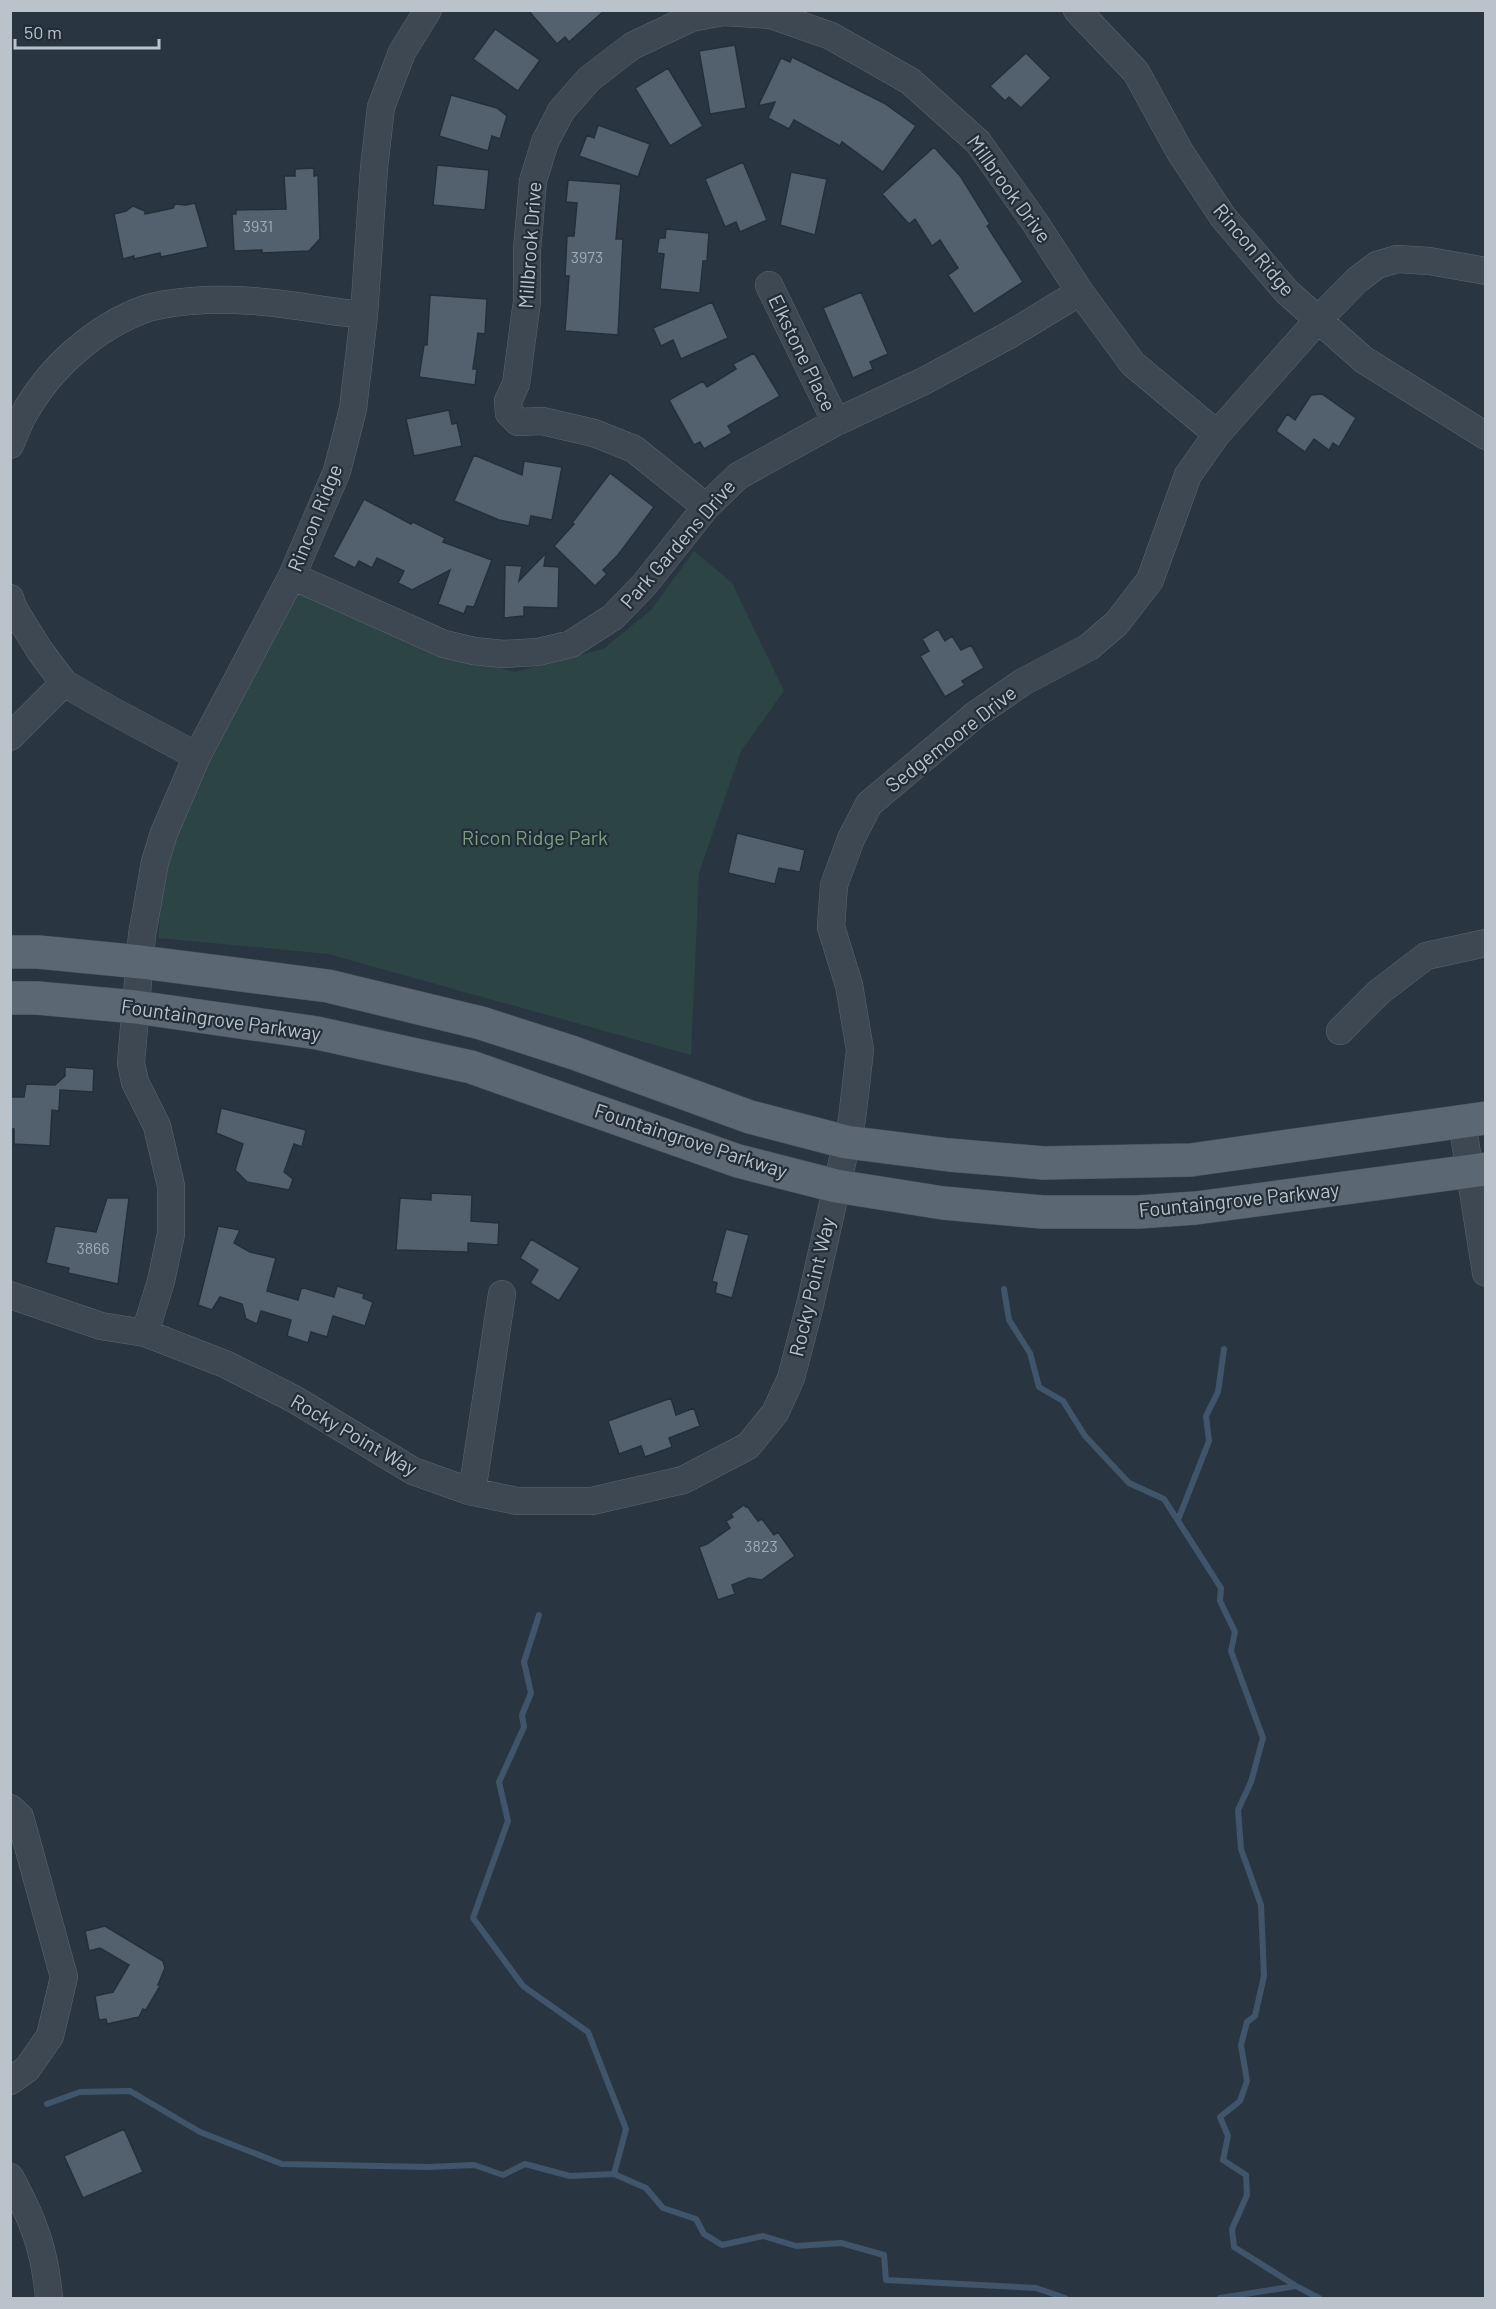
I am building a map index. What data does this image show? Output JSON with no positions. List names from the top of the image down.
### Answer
{
  "streets": {
    "main road": ["Fountaingrove Parkway"],
    "street": [
      "Millbrook Drive",
      "Rincon Ridge",
      "Elkstone Place",
      "Park Gardens Drive",
      "Sedgemoore Drive",
      "Rocky Point Way"
    ]
  },
  "crossings": [
    ["Millbrook Drive", "Park Gardens Drive"],
    ["Millbrook Drive", "Sedgemoore Drive"],
    ["Rincon Ridge", "Park Gardens Drive"],
    ["Rincon Ridge", "Sedgemoore Drive"],
    ["Rincon Ridge", "Fountaingrove Parkway"],
    ["Rincon Ridge", "Rocky Point Way"],
    ["Elkstone Place", "Park Gardens Drive"],
    ["Sedgemoore Drive", "Fountaingrove Parkway"],
    ["Sedgemoore Drive", "Rocky Point Way"],
    ["Fountaingrove Parkway", "Rocky Point Way"]
  ],
  "parks": ["Ricon Ridge Park"],
  "house_numbers": [
    "3931",
    "3973",
    "3866",
    "3823"
  ],
  "scale_bar": "50 m"
}
